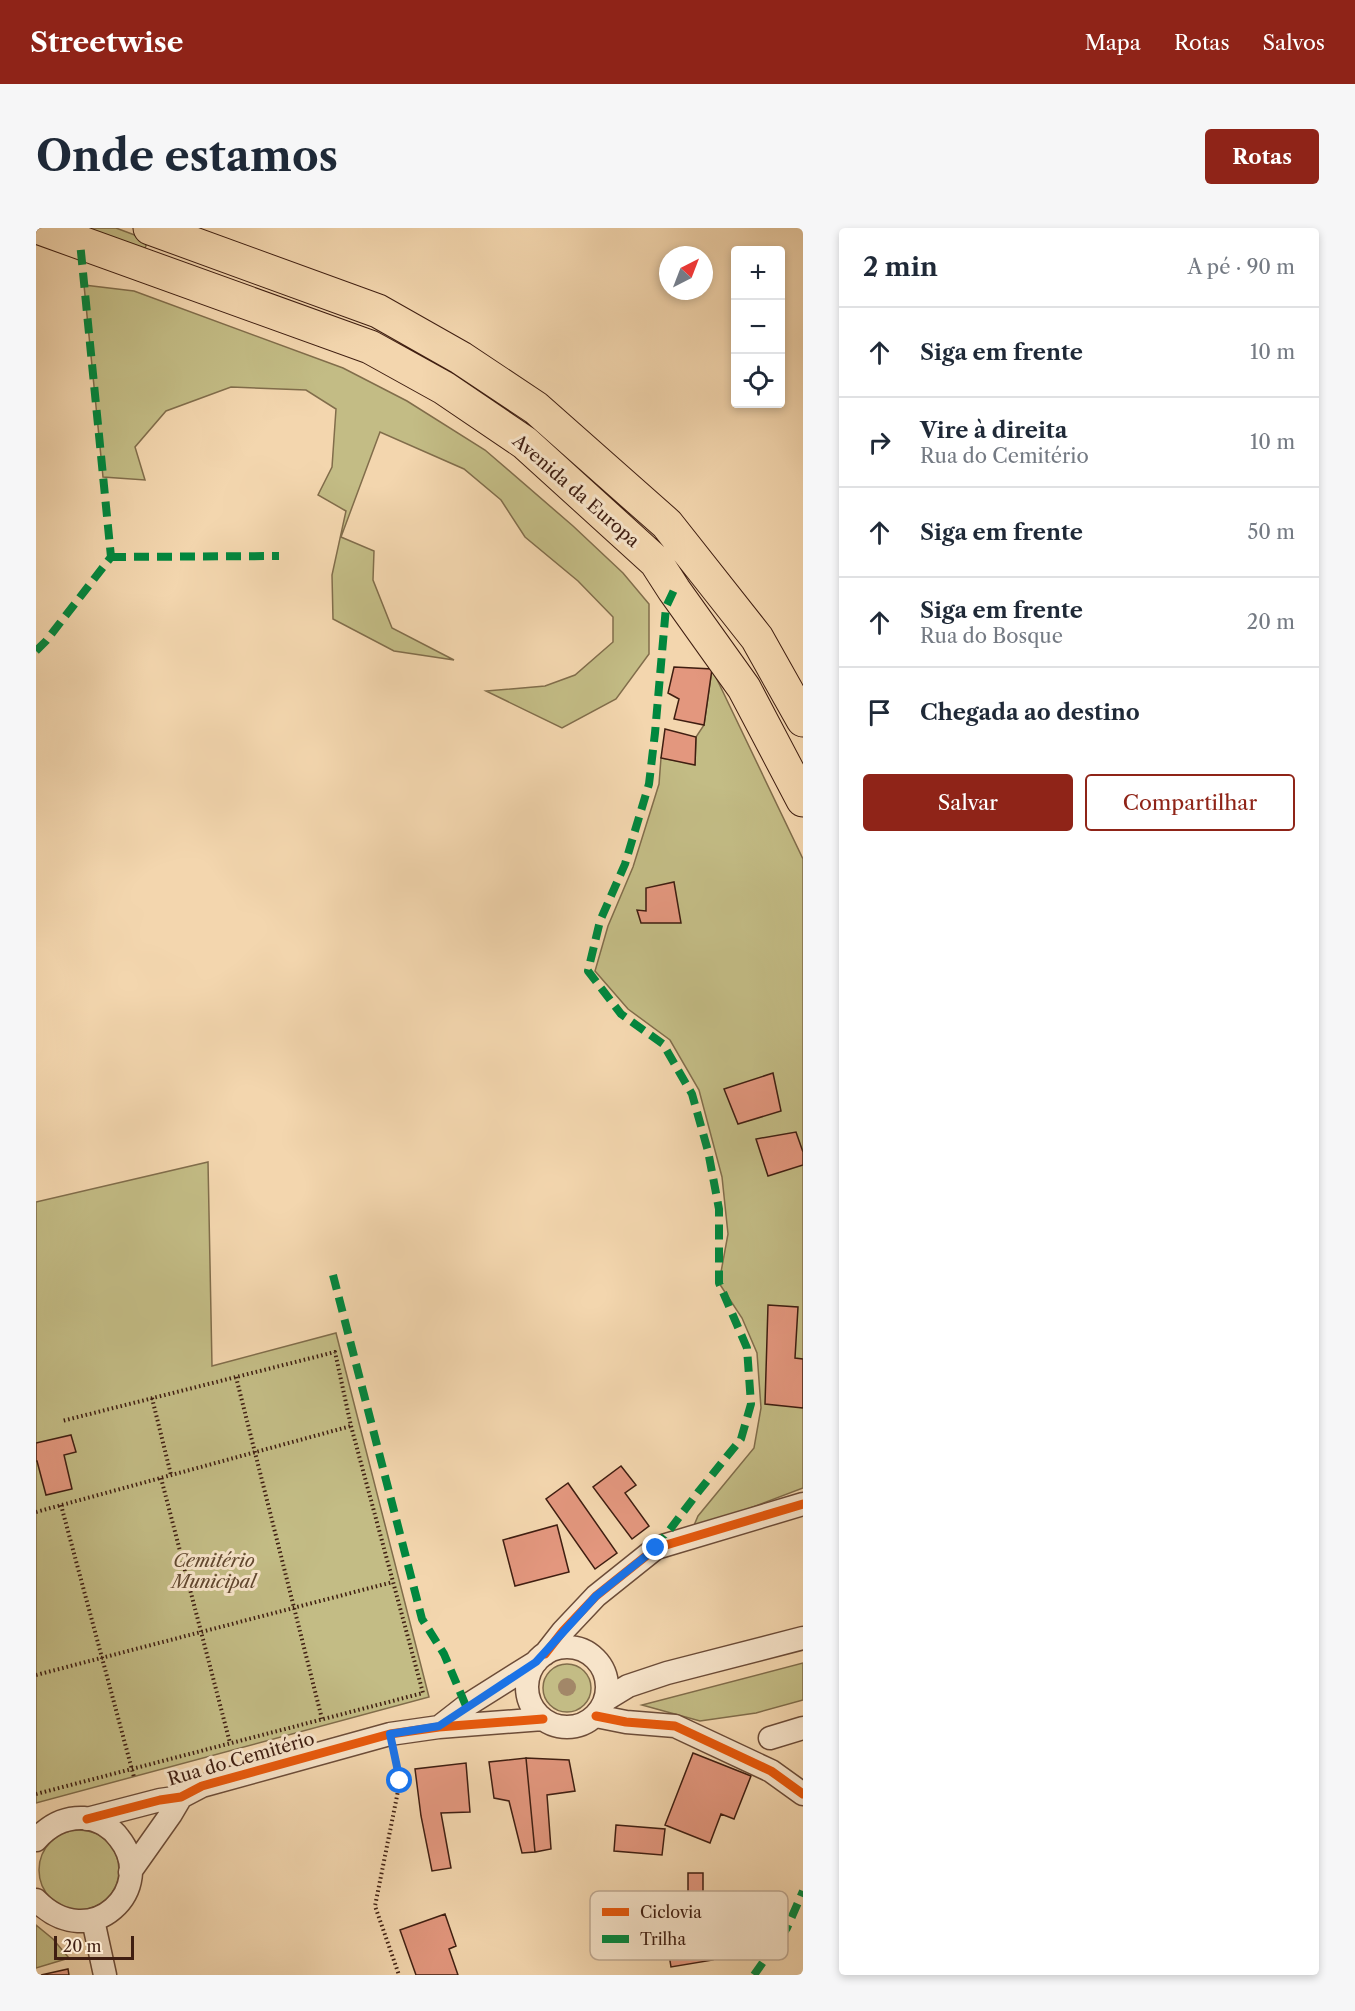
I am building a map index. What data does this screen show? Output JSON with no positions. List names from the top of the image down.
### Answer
{
  "streets": {
    "main road": ["Avenida da Europa"],
    "street": ["Rua do Cemitério"]
  },
  "parks": ["Cemitério Municipal"],
  "legend": ["Ciclovia", "Trilha"],
  "scale_bar": "20 m",
  "north": "top right",
  "page": {
    "header": "Streetwise",
    "nav": ["Mapa", "Rotas", "Salvos"],
    "buttons": [
      "Rotas",
      ["Salvar", "Compartilhar"]
    ],
    "title": "Onde estamos",
    "heading": ["2 min", "A pé · 90 m"],
    "map_buttons": ["+", "−"],
    "list": [
      ["Siga em frente", "10 m"],
      ["Vire à direita", "Rua do Cemitério", "10 m"],
      ["Siga em frente", "50 m"],
      ["Siga em frente", "Rua do Bosque", "20 m"],
      "Chegada ao destino"
    ],
    "scale": "20 m"
  }
}
